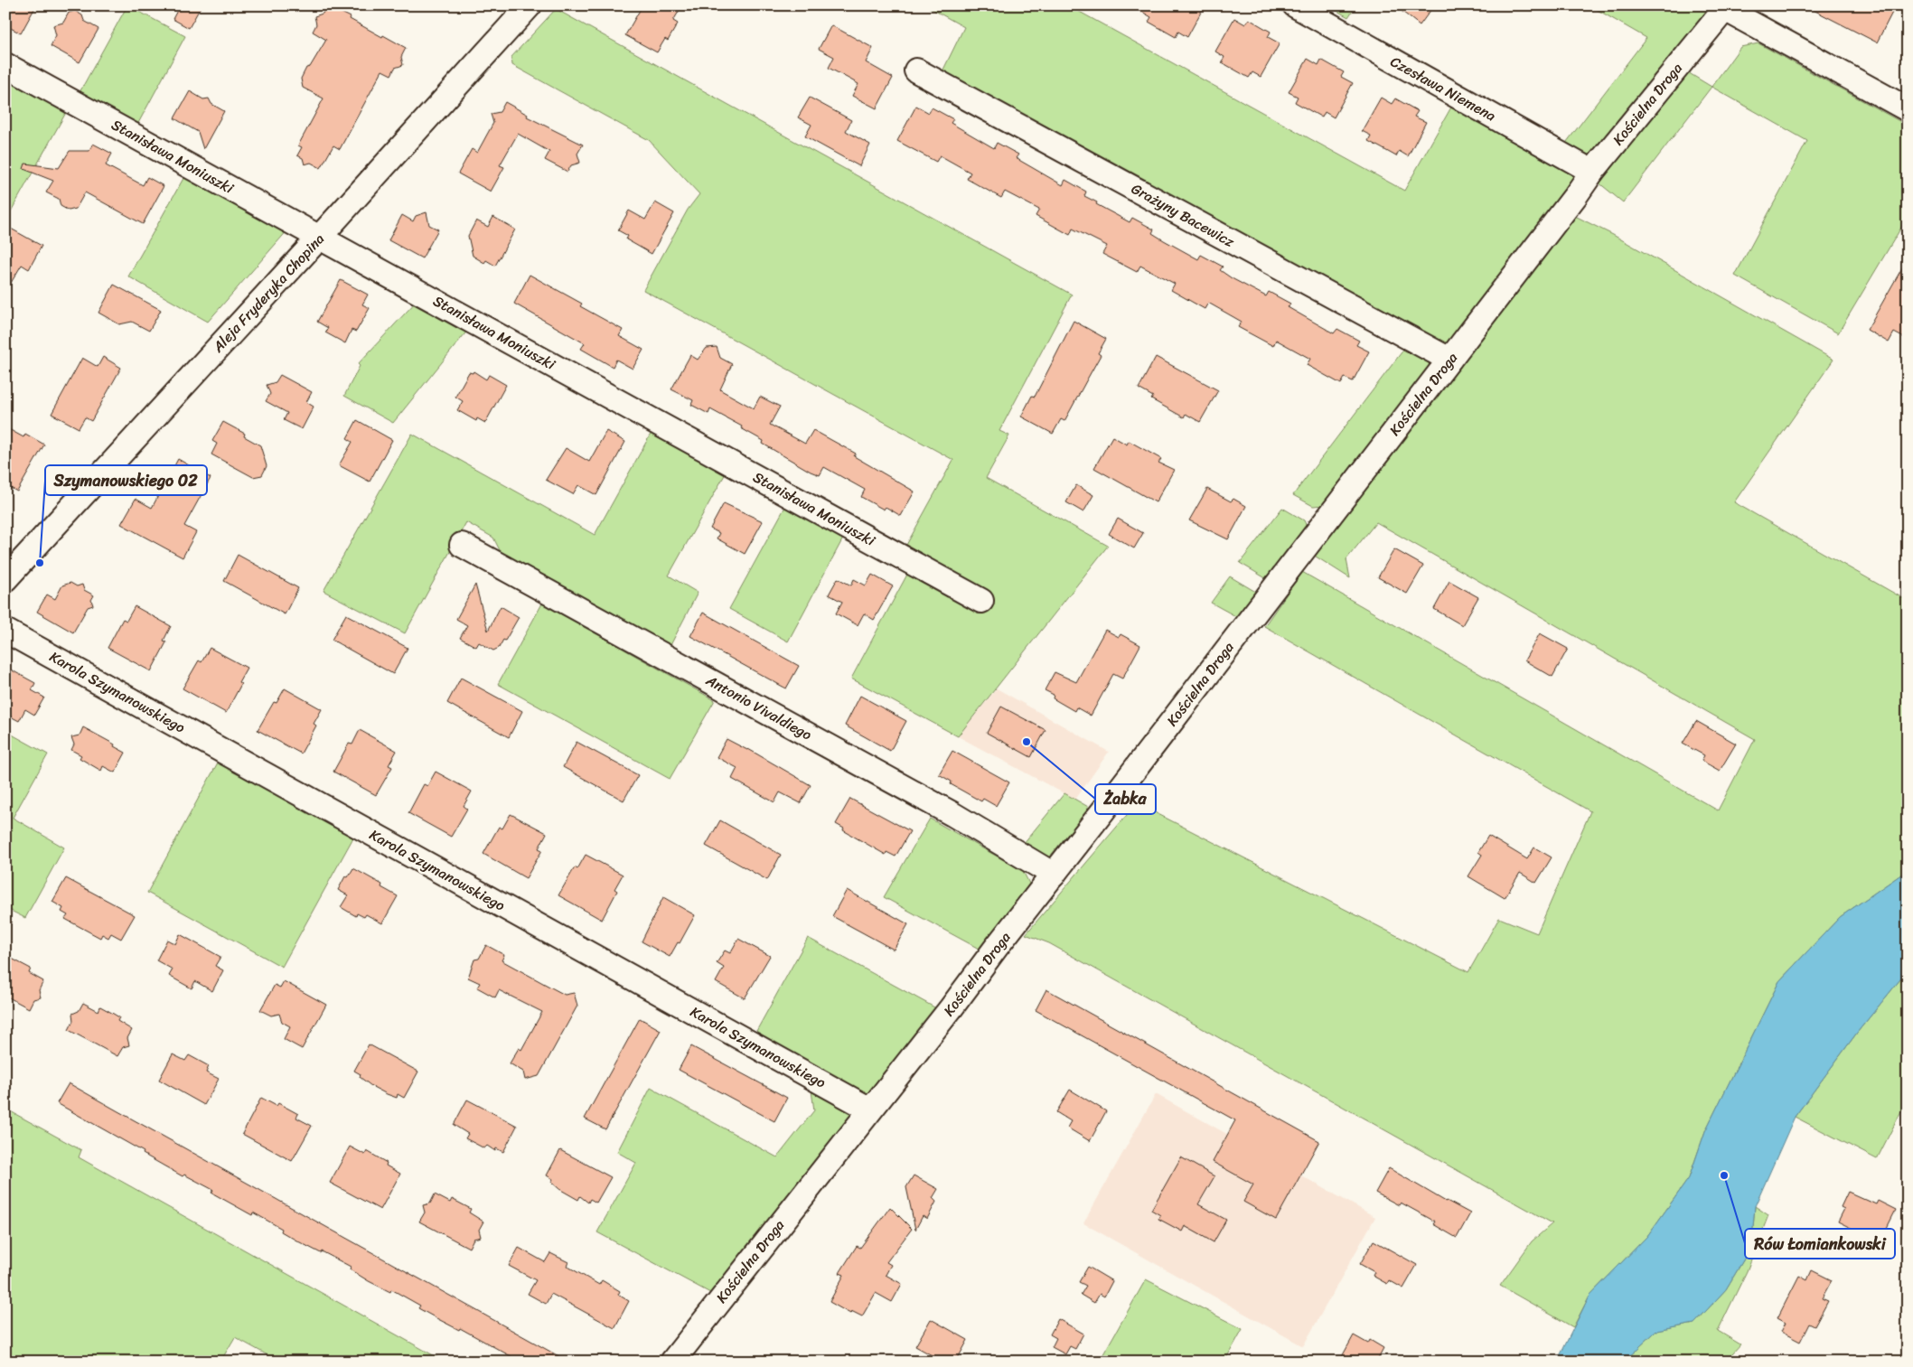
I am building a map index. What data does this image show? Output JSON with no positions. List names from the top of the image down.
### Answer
{
  "streets": {
    "street": [
      "Czesława Niemena",
      "Kościelna Droga",
      "Stanisława Moniuszki",
      "Grażyny Bacewicz",
      "Aleja Fryderyka Chopina",
      "Karola Szymanowskiego",
      "Antonio Vivaldiego"
    ]
  },
  "crossings": [
    ["Czesława Niemena", "Kościelna Droga"],
    ["Kościelna Droga", "Grażyny Bacewicz"],
    ["Kościelna Droga", "Karola Szymanowskiego"],
    ["Kościelna Droga", "Antonio Vivaldiego"],
    ["Stanisława Moniuszki", "Aleja Fryderyka Chopina"]
  ],
  "places": ["Szymanowskiego 02", "Żabka", "Rów Łomiankowski"]
}
